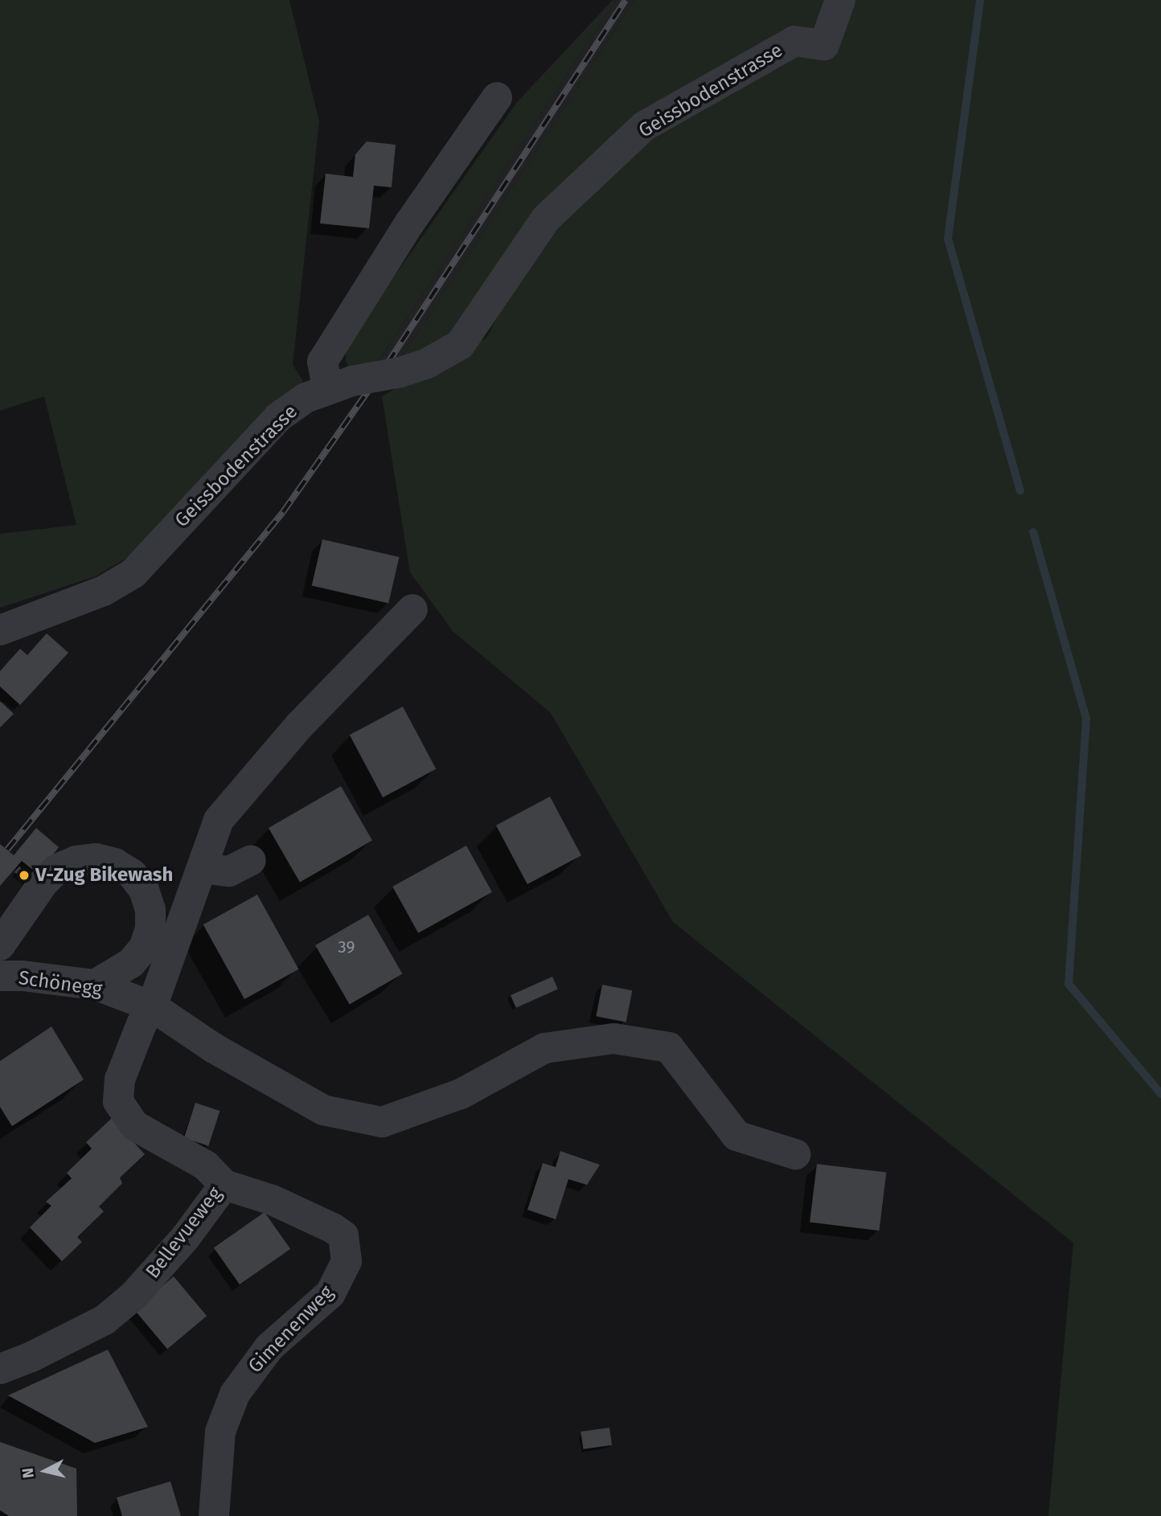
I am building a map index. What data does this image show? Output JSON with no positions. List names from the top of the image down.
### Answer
{
  "streets": {
    "street": [
      "Geissbodenstrasse",
      "Schönegg",
      "Bellevueweg",
      "Gimenenweg"
    ]
  },
  "crossings": [
    ["Schönegg", "Bellevueweg"],
    ["Bellevueweg", "Gimenenweg"]
  ],
  "places": ["V-Zug Bikewash"],
  "house_numbers": ["39"],
  "north": "left"
}
